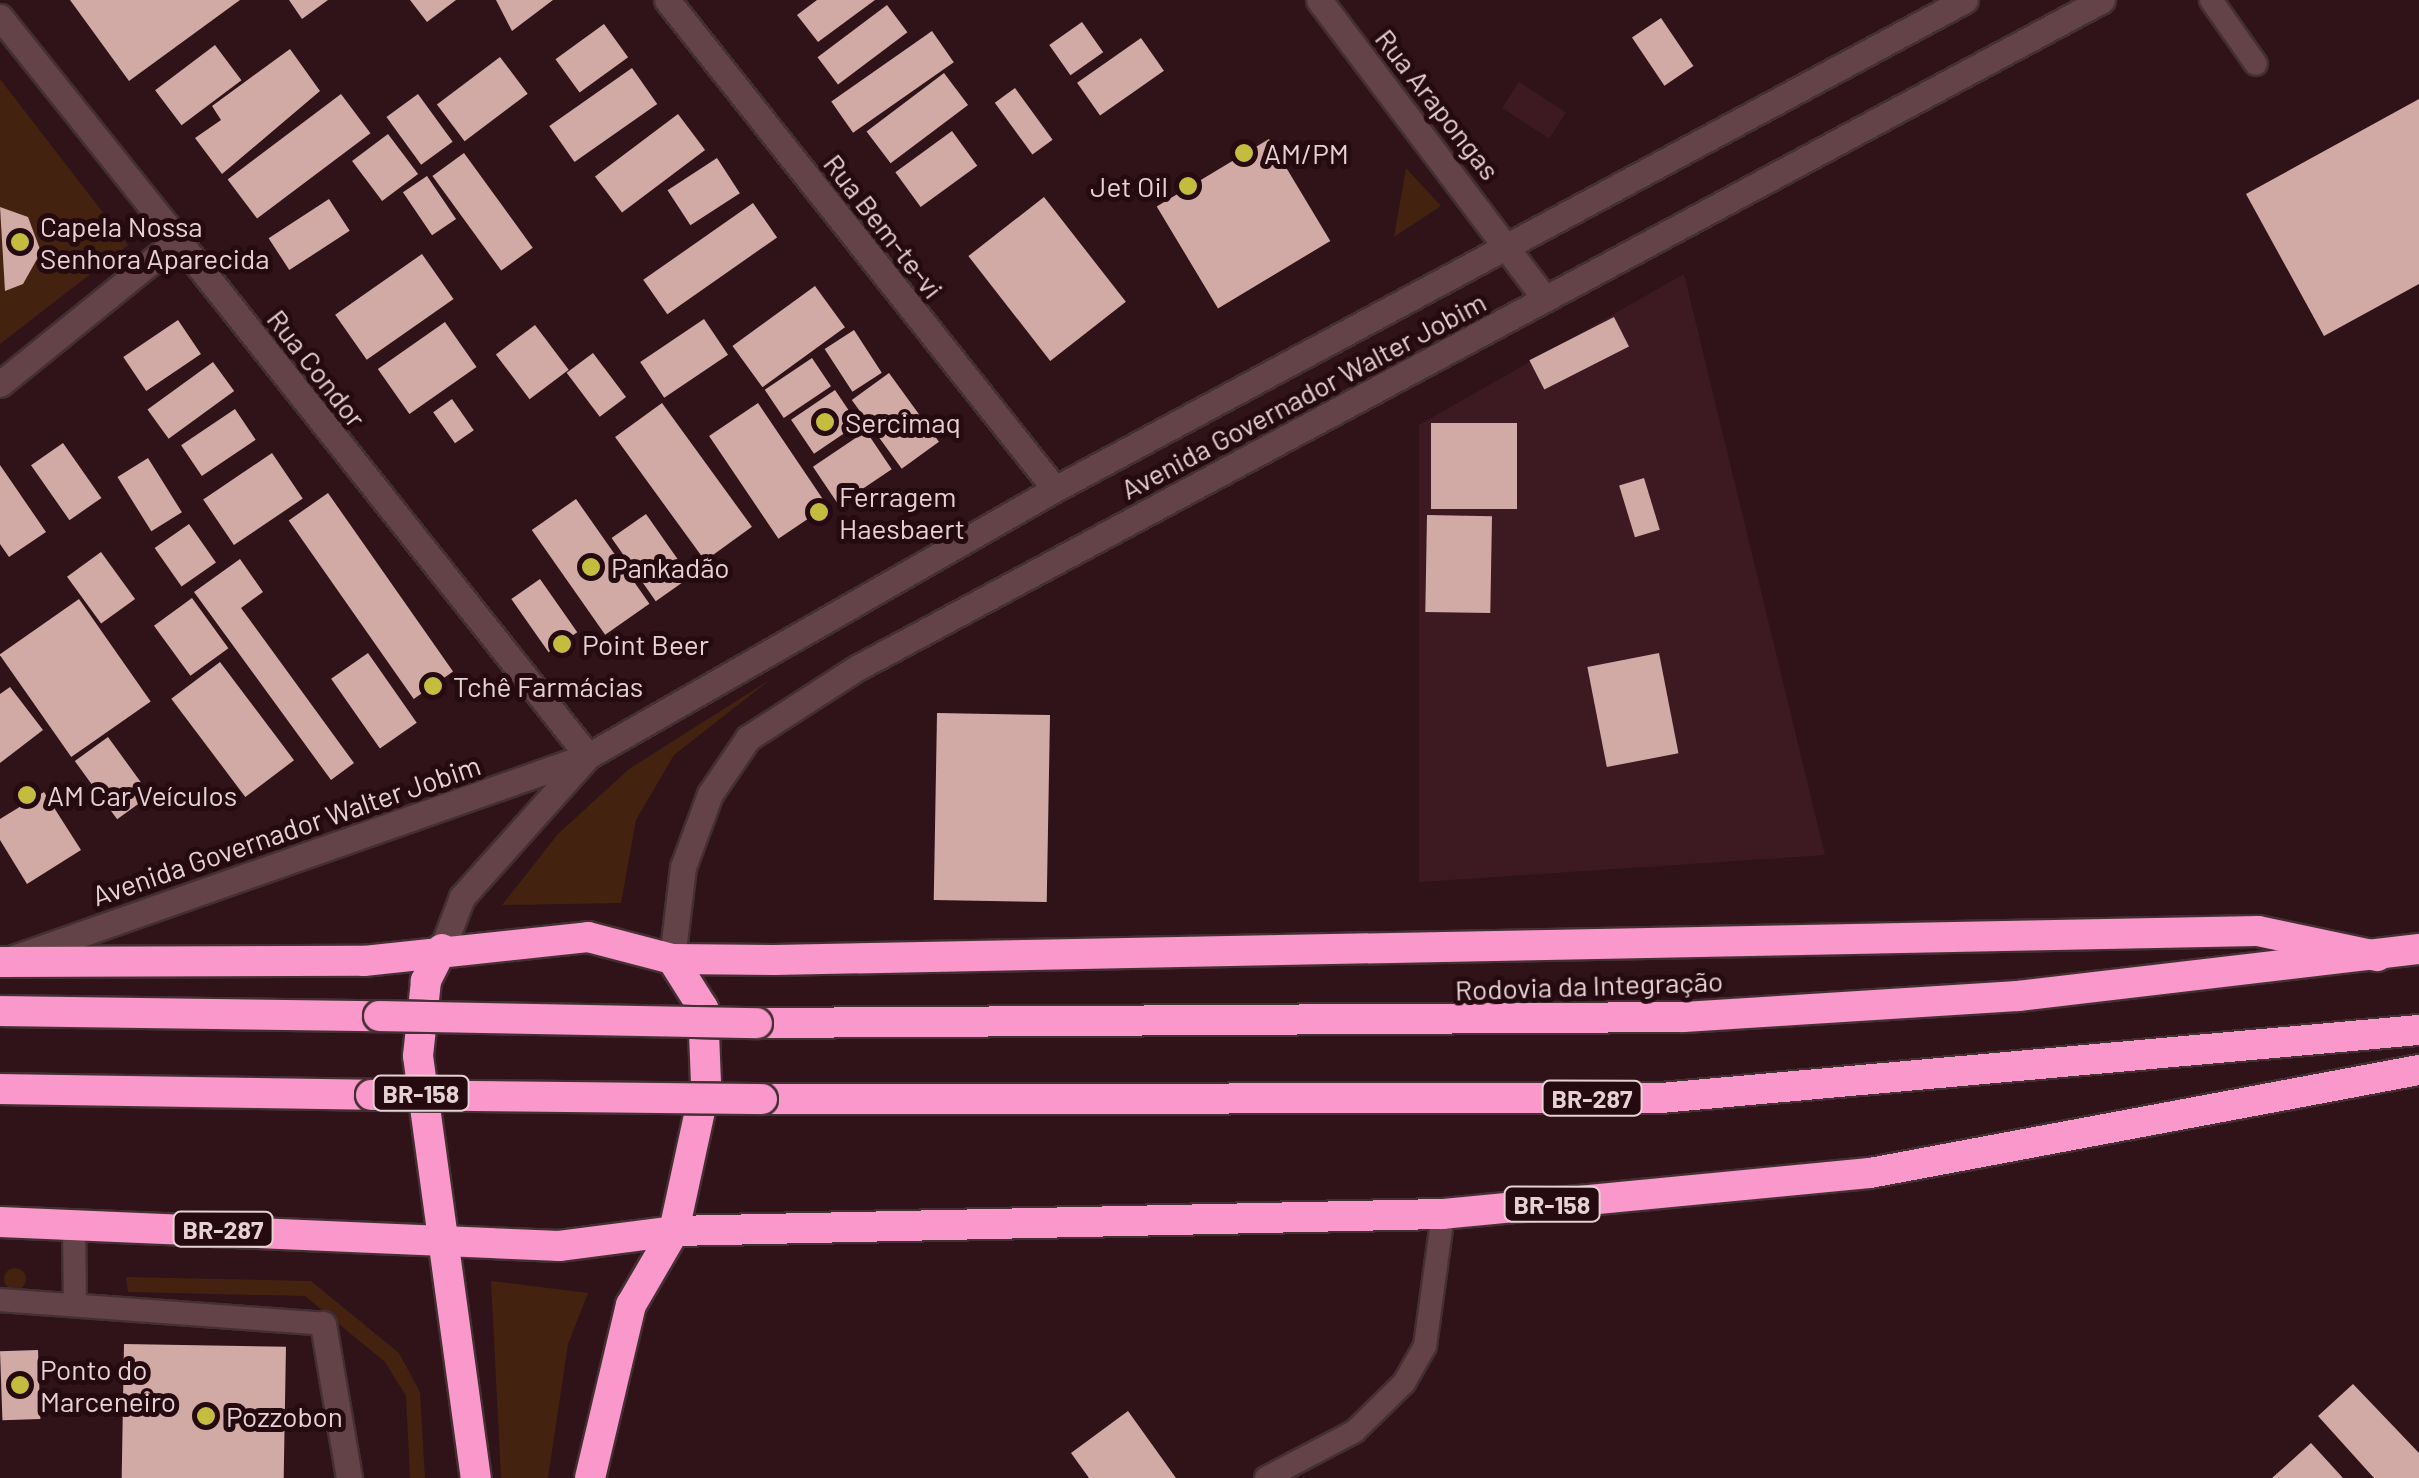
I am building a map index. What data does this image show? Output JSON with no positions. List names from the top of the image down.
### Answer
{
  "streets": {
    "highway": ["Rodovia da Integração", "BR-158", "BR-287"],
    "main road": [
      "Rua Arapongas",
      "Rua Bem-te-vi",
      "Rua Condor",
      "Avenida Governador Walter Jobim"
    ]
  },
  "crossings": [
    ["Rua Arapongas", "Avenida Governador Walter Jobim"],
    ["Rua Bem-te-vi", "Avenida Governador Walter Jobim"],
    ["Rua Condor", "Avenida Governador Walter Jobim"],
    ["Avenida Governador Walter Jobim", "BR-158"],
    ["Avenida Governador Walter Jobim", "BR-287"],
    ["BR-158", "BR-287"]
  ],
  "places": [
    "AM/PM",
    "Jet Oil",
    "Capela Nossa Senhora Aparecida",
    "Sercimaq",
    "Ferragem Haesbaert",
    "Pankadão",
    "Point Beer",
    "Tchê Farmácias",
    "AM Car Veículos",
    "Ponto do Marceneiro",
    "Pozzobon"
  ]
}
